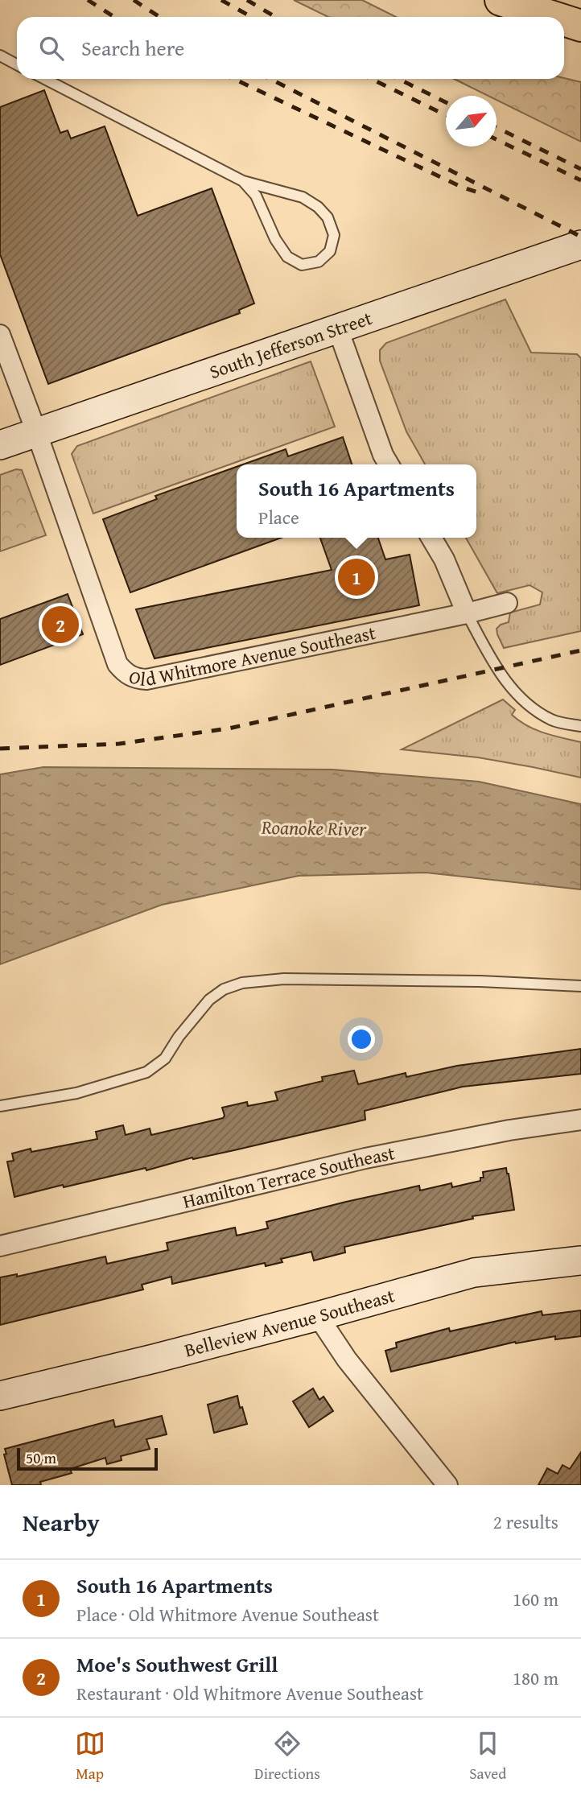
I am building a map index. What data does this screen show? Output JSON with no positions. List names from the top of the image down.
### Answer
{
  "streets": {
    "main road": ["South Jefferson Street", "Belleview Avenue Southeast"],
    "street": ["Old Whitmore Avenue Southeast", "Hamilton Terrace Southeast"]
  },
  "crossings": [
    ["South Jefferson Street", "Old Whitmore Avenue Southeast"]
  ],
  "water": ["Roanoke River"],
  "scale_bar": "50 m",
  "north": "top right",
  "page": {
    "search": "Search here",
    "popup": ["South 16 Apartments", "Place"],
    "pins": ["1", "2"],
    "scale": "50 m",
    "heading": ["Nearby", "2 results"],
    "list": [
      {
        "mark": "1",
        "name": "South 16 Apartments",
        "note": "Place · Old Whitmore Avenue Southeast",
        "value": "160 m"
      },
      {
        "mark": "2",
        "name": "Moe's Southwest Grill",
        "note": "Restaurant · Old Whitmore Avenue Southeast",
        "value": "180 m"
      }
    ],
    "nav": ["Map", "Directions", "Saved"]
  }
}
